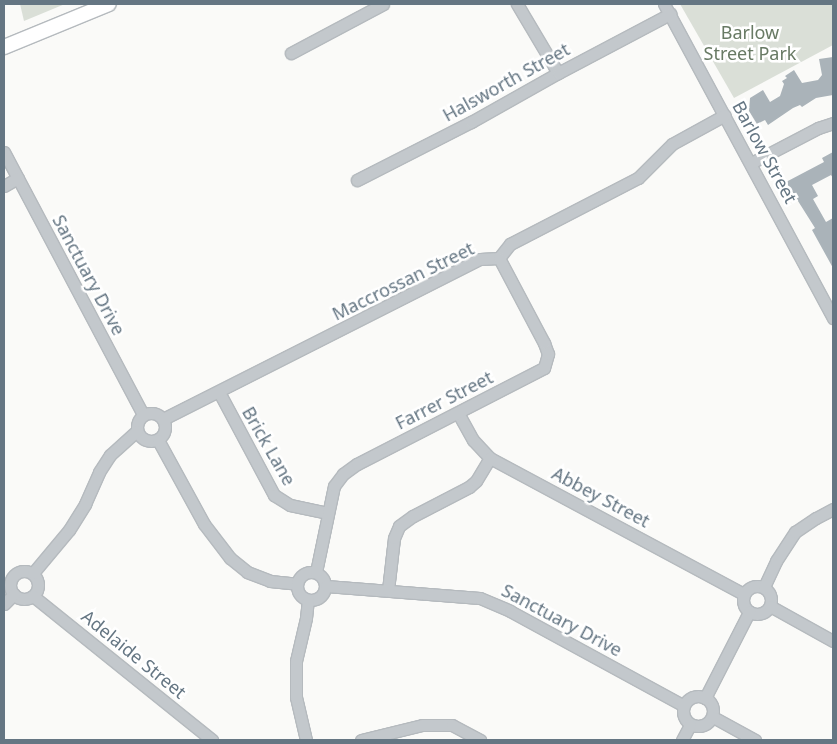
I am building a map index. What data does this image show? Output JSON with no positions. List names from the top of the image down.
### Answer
{
  "streets": {
    "street": [
      "Halsworth Street",
      "Barlow Street",
      "Sanctuary Drive",
      "Maccrossan Street",
      "Farrer Street",
      "Brick Lane",
      "Abbey Street",
      "Adelaide Street"
    ]
  },
  "crossings": [
    ["Halsworth Street", "Barlow Street"],
    ["Barlow Street", "Maccrossan Street"],
    ["Sanctuary Drive", "Maccrossan Street"],
    ["Sanctuary Drive", "Farrer Street"],
    ["Maccrossan Street", "Farrer Street"],
    ["Maccrossan Street", "Brick Lane"],
    ["Farrer Street", "Brick Lane"],
    ["Farrer Street", "Abbey Street"]
  ],
  "parks": ["Barlow Street Park"]
}
